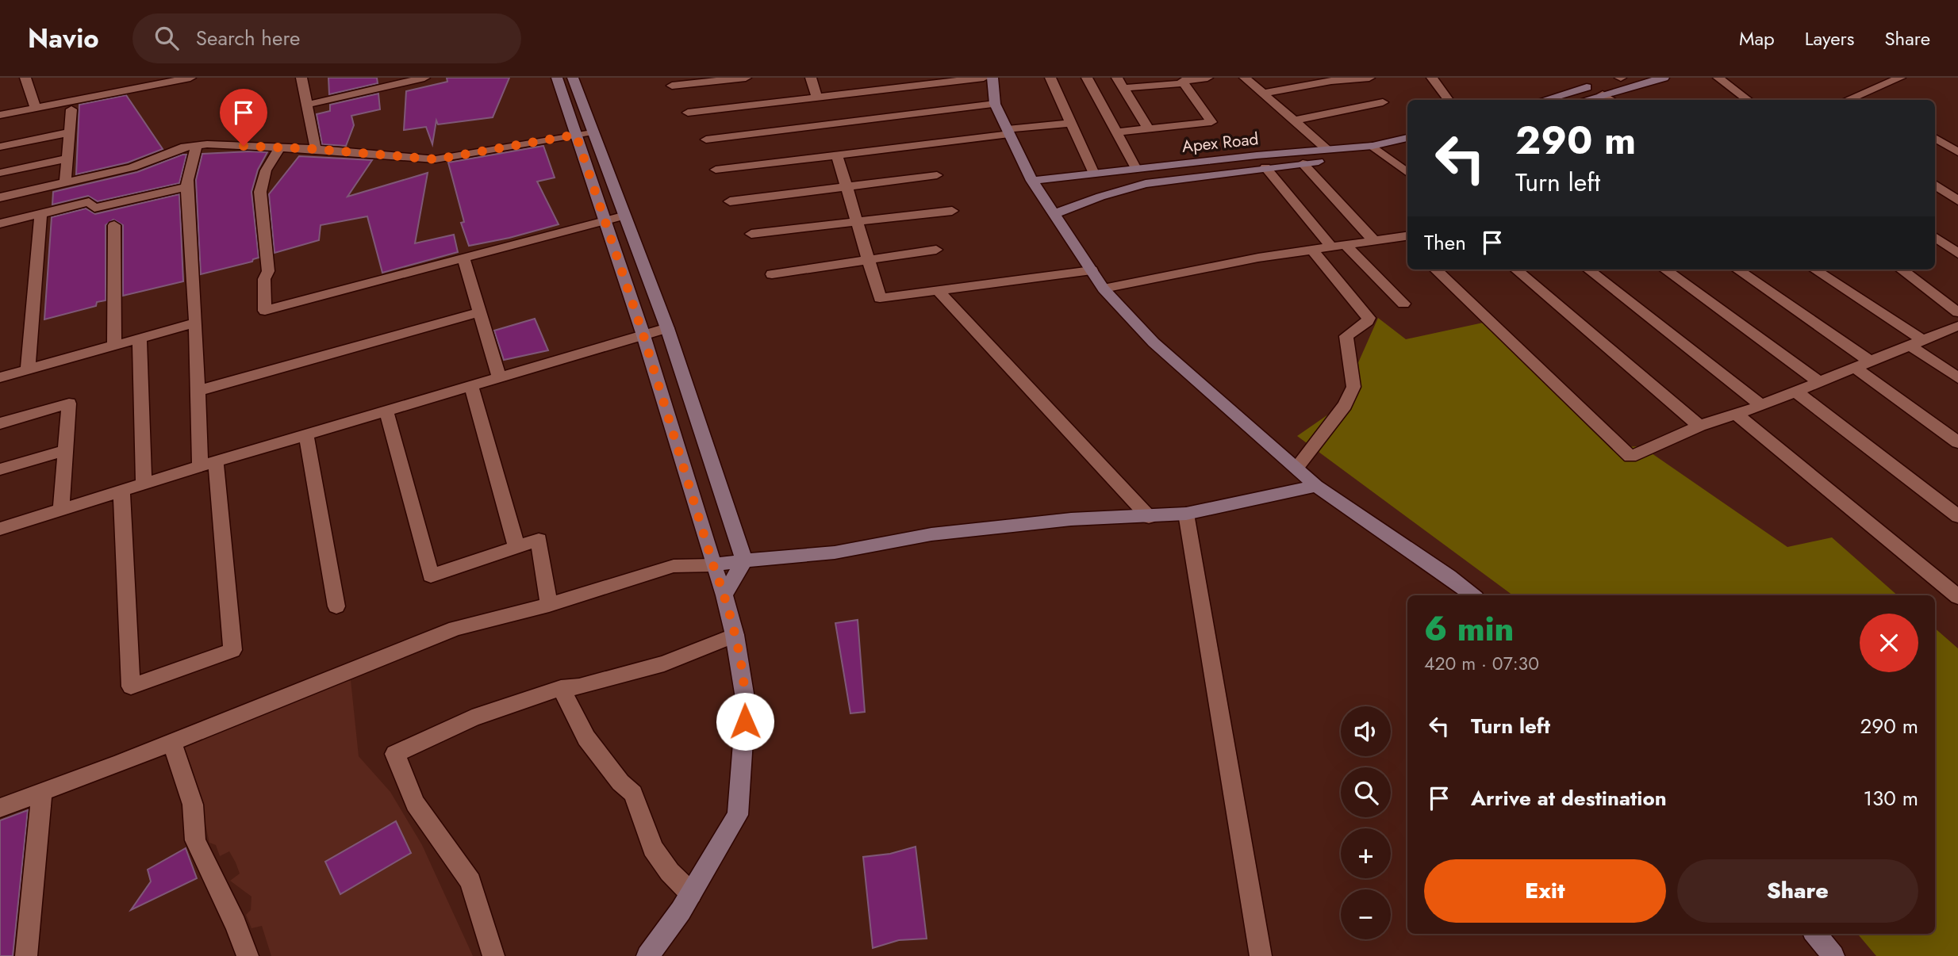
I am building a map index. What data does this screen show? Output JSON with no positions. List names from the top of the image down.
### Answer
{
  "streets": {
    "street": ["Apex Road"]
  },
  "page": {
    "header": "Navio",
    "search": "Search here",
    "nav": ["Map", "Layers", "Share"],
    "turn": ["290 m", "Turn left"],
    "then": "Then",
    "heading": ["6 min", "420 m · 07:30"],
    "list": [
      {
        "name": "Turn left",
        "value": "290 m"
      },
      {
        "name": "Arrive at destination",
        "value": "130 m"
      }
    ],
    "map_buttons": ["+", "−"],
    "buttons": ["Exit", "Share"]
  }
}
